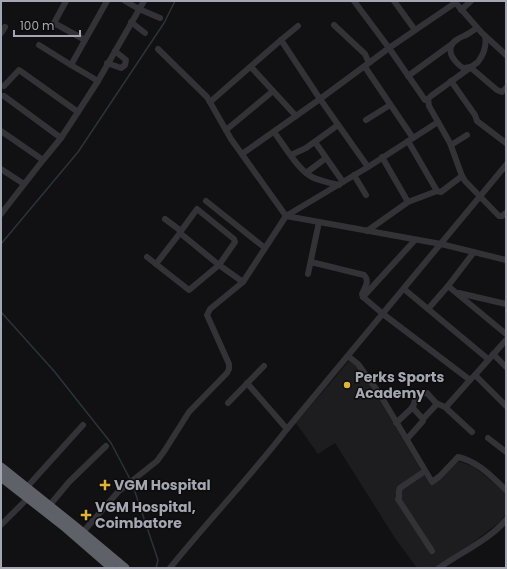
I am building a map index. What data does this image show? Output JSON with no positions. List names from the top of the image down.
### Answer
{
  "places": {
    "other": ["Perks Sports Academy"],
    "health": ["VGM Hospital", "VGM Hospital, Coimbatore"]
  },
  "scale_bar": "100 m"
}
